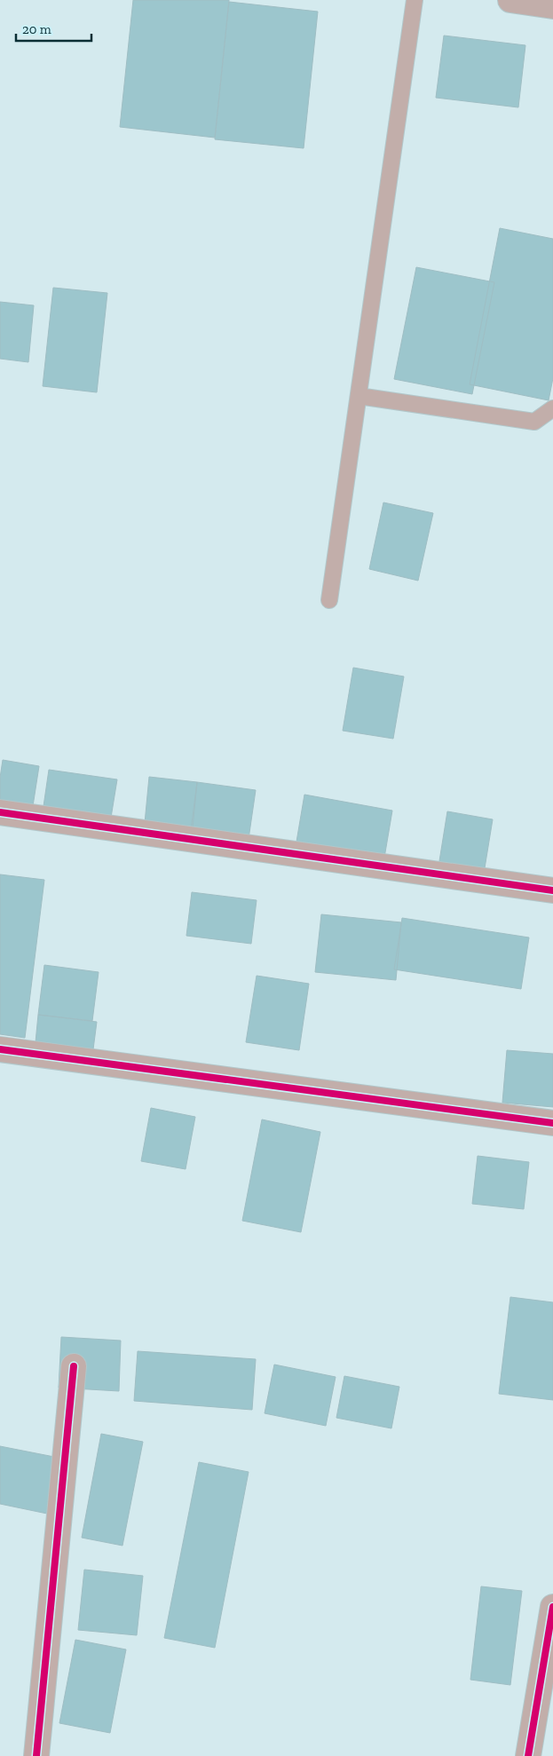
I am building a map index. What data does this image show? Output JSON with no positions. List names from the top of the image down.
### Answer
{
  "scale_bar": "20 m"
}
